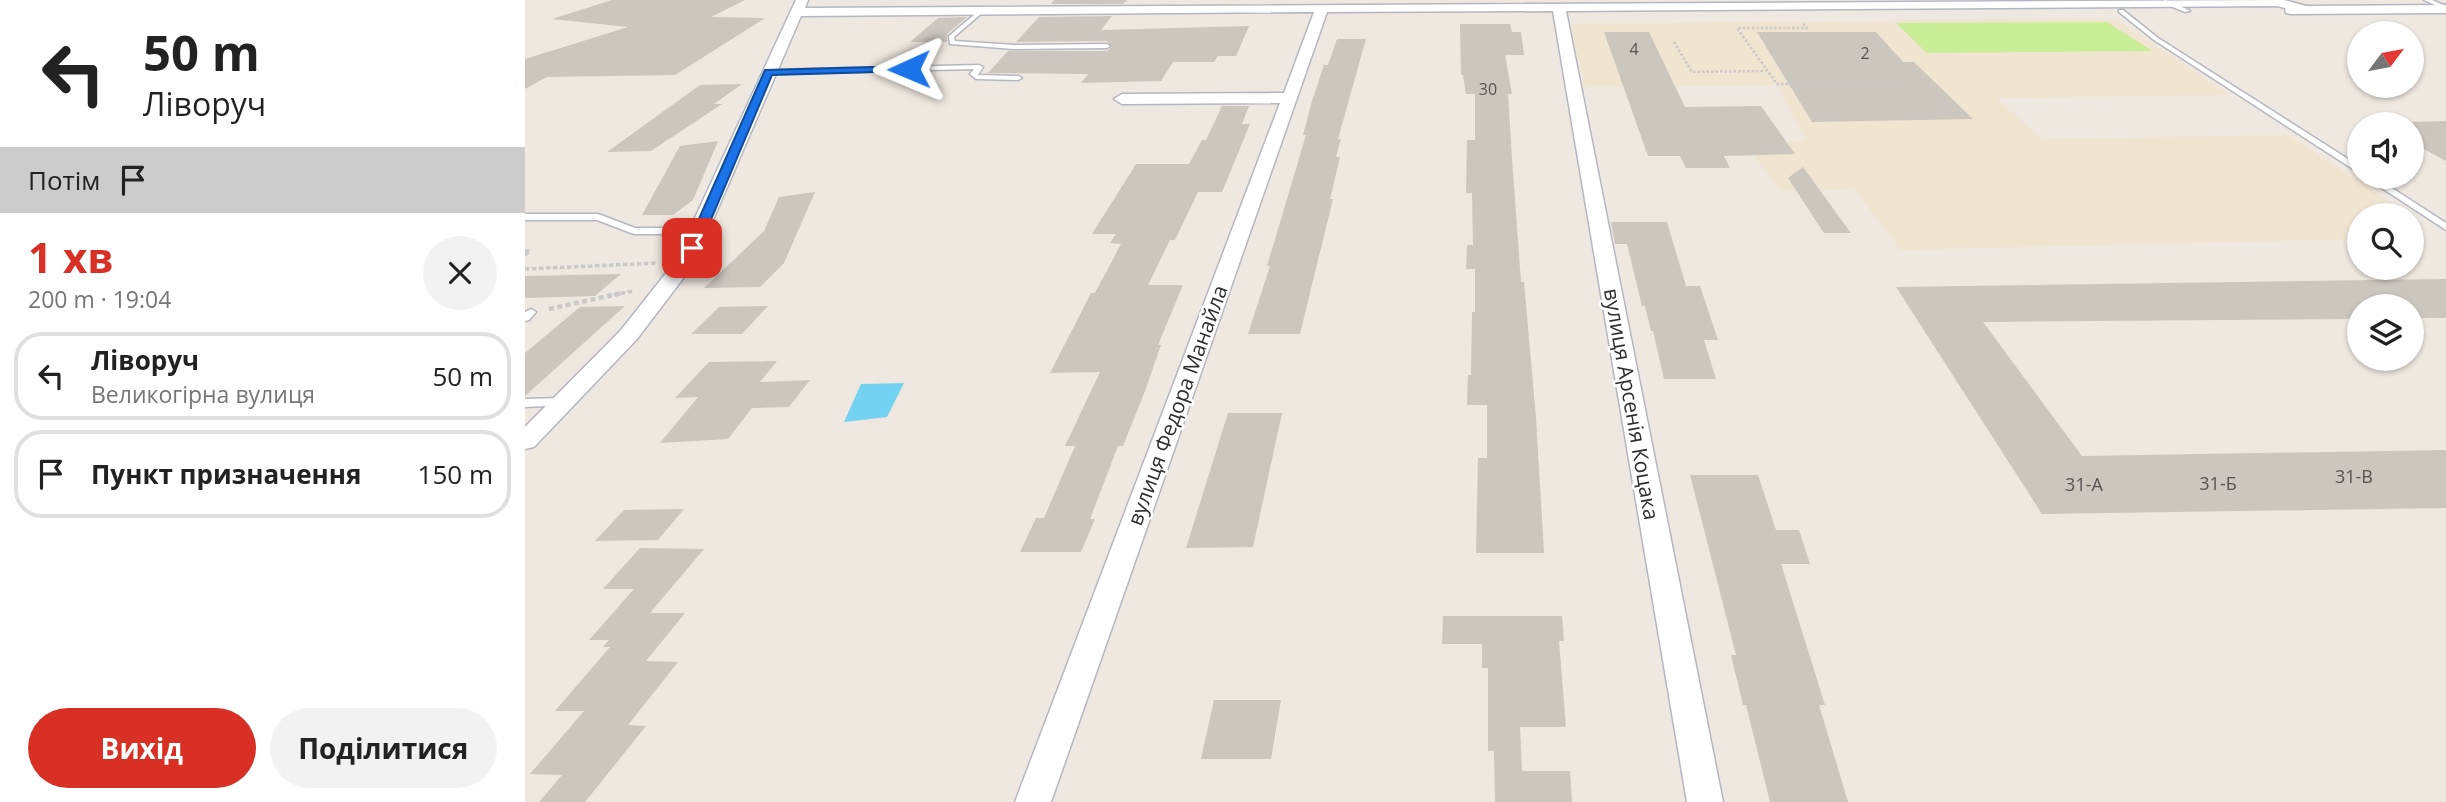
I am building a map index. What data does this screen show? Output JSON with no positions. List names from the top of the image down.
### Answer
{
  "streets": {
    "street": ["вулиця Арсенія Коцака", "вулиця Федора Манайла"]
  },
  "house_numbers": [
    "4",
    "2",
    "30",
    "31-В",
    "31-Б",
    "31-А"
  ],
  "north": "top right",
  "page": {
    "turn": ["50 m", "Ліворуч"],
    "then": "Потім",
    "heading": ["1 хв", "200 m · 19:04"],
    "list": [
      {
        "name": "Ліворуч",
        "note": "Великогірна вулиця",
        "value": "50 m"
      },
      {
        "name": "Пункт призначення",
        "value": "150 m"
      }
    ],
    "buttons": ["Вихід", "Поділитися"]
  }
}
